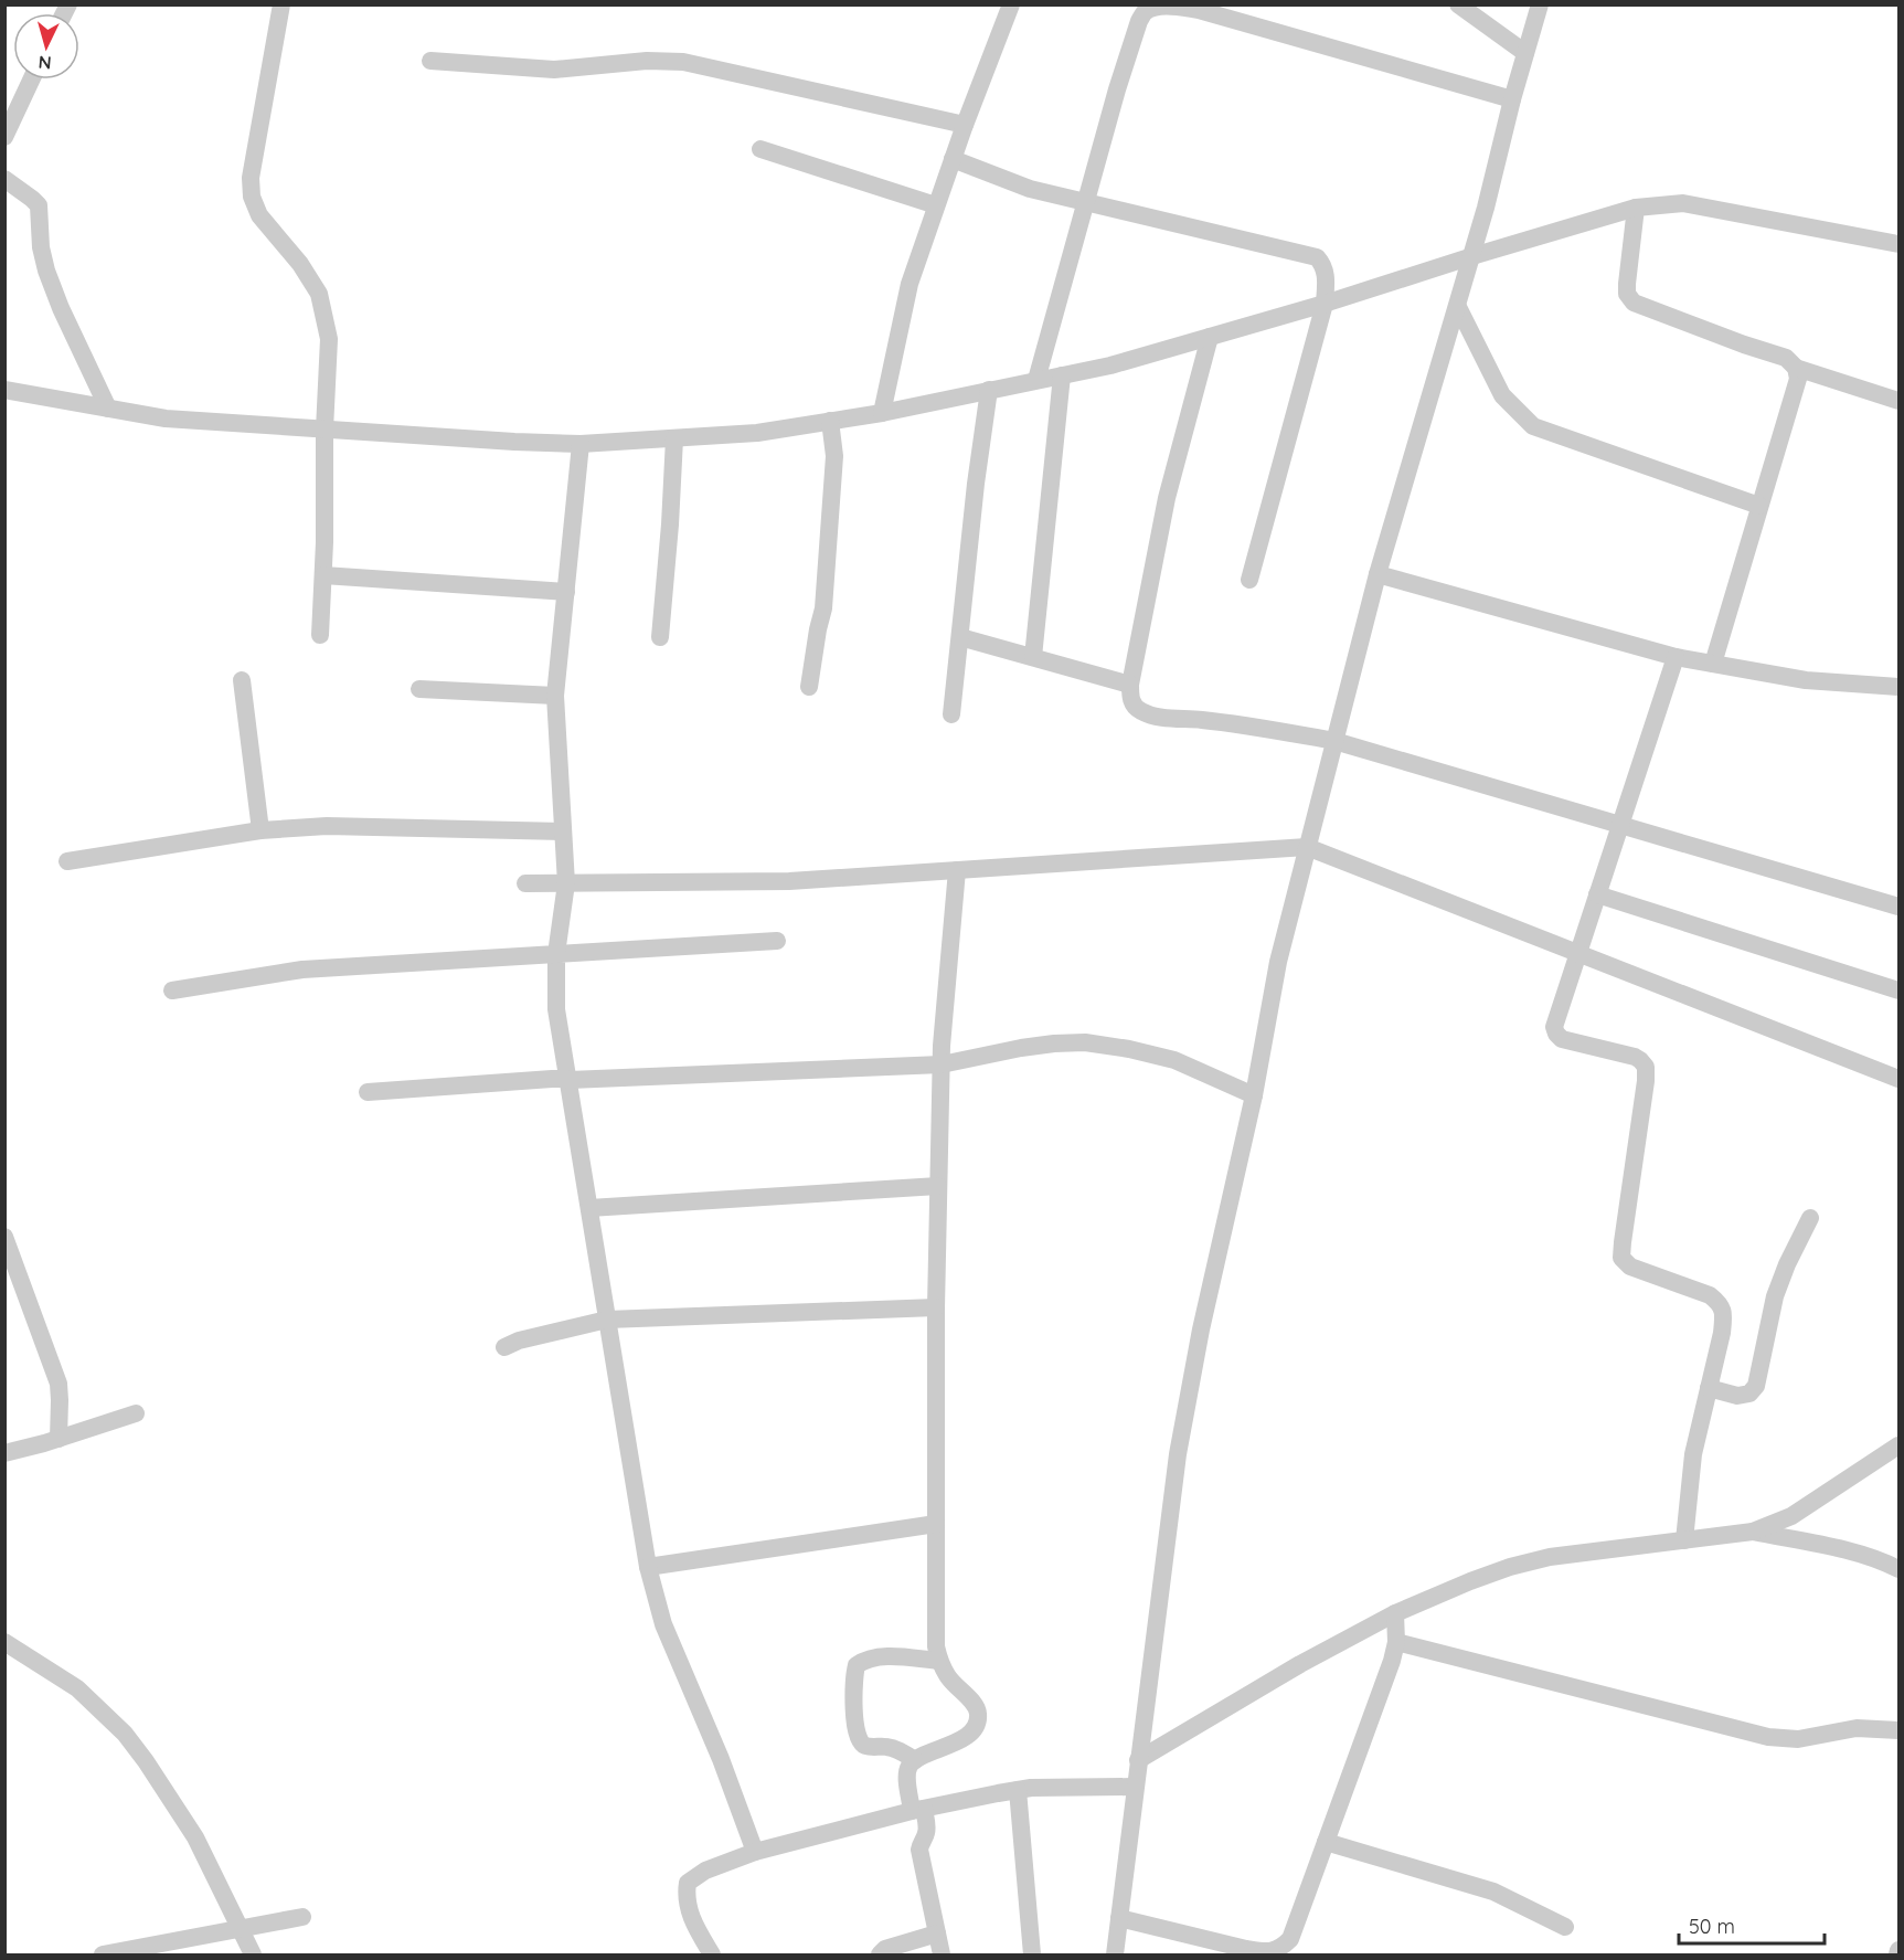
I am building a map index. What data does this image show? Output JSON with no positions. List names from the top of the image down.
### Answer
{
  "scale_bar": "50 m",
  "north": "bottom"
}
